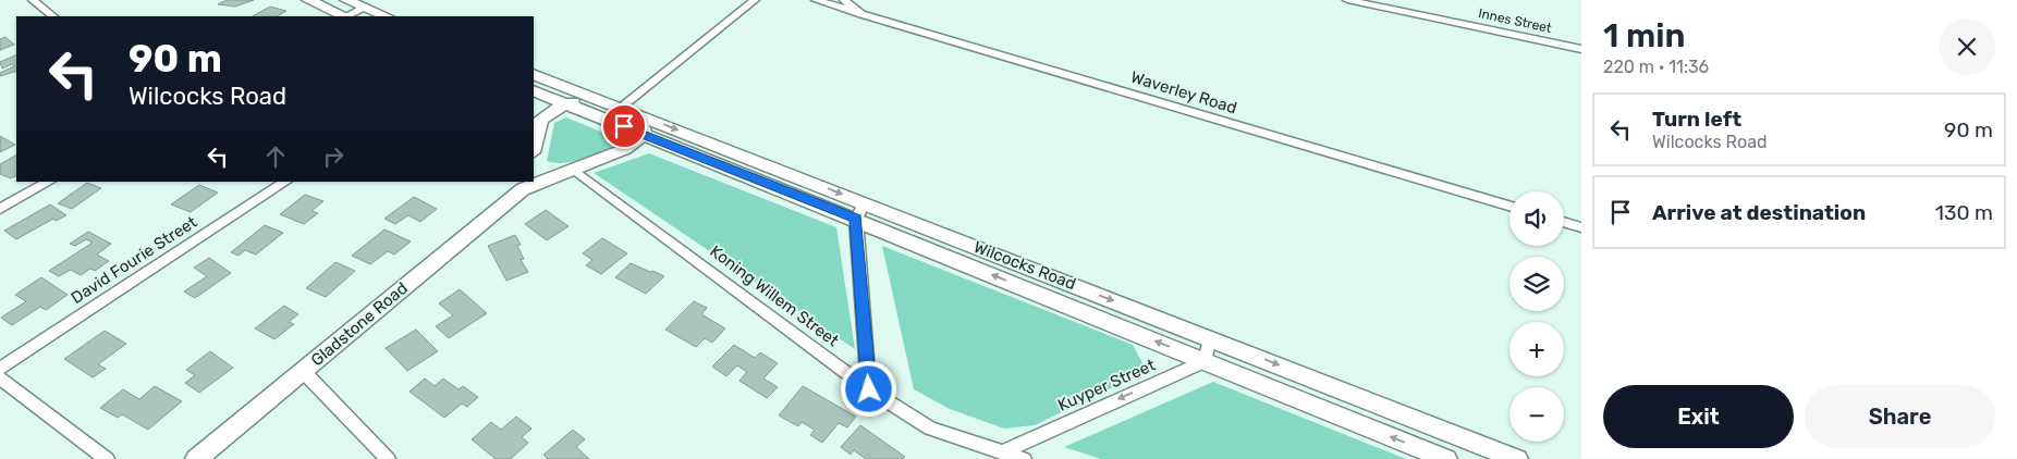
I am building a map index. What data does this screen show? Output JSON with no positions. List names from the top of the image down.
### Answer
{
  "streets": {
    "street": [
      "Innes Street",
      "Waverley Road",
      "David Fourie Street",
      "Wilcocks Road",
      "Koning Willem Street",
      "Gladstone Road",
      "Kuyper Street"
    ]
  },
  "crossings": [
    ["Wilcocks Road", "Gladstone Road"],
    ["Wilcocks Road", "Kuyper Street"],
    ["Koning Willem Street", "Gladstone Road"],
    ["Koning Willem Street", "Kuyper Street"]
  ],
  "one_way": ["Kuyper Street"],
  "page": {
    "heading": ["1 min", "220 m · 11:36"],
    "turn": ["90 m", "Wilcocks Road"],
    "list": [
      {
        "name": "Turn left",
        "note": "Wilcocks Road",
        "value": "90 m"
      },
      {
        "name": "Arrive at destination",
        "value": "130 m"
      }
    ],
    "map_buttons": ["+", "−"],
    "buttons": ["Exit", "Share"]
  }
}
